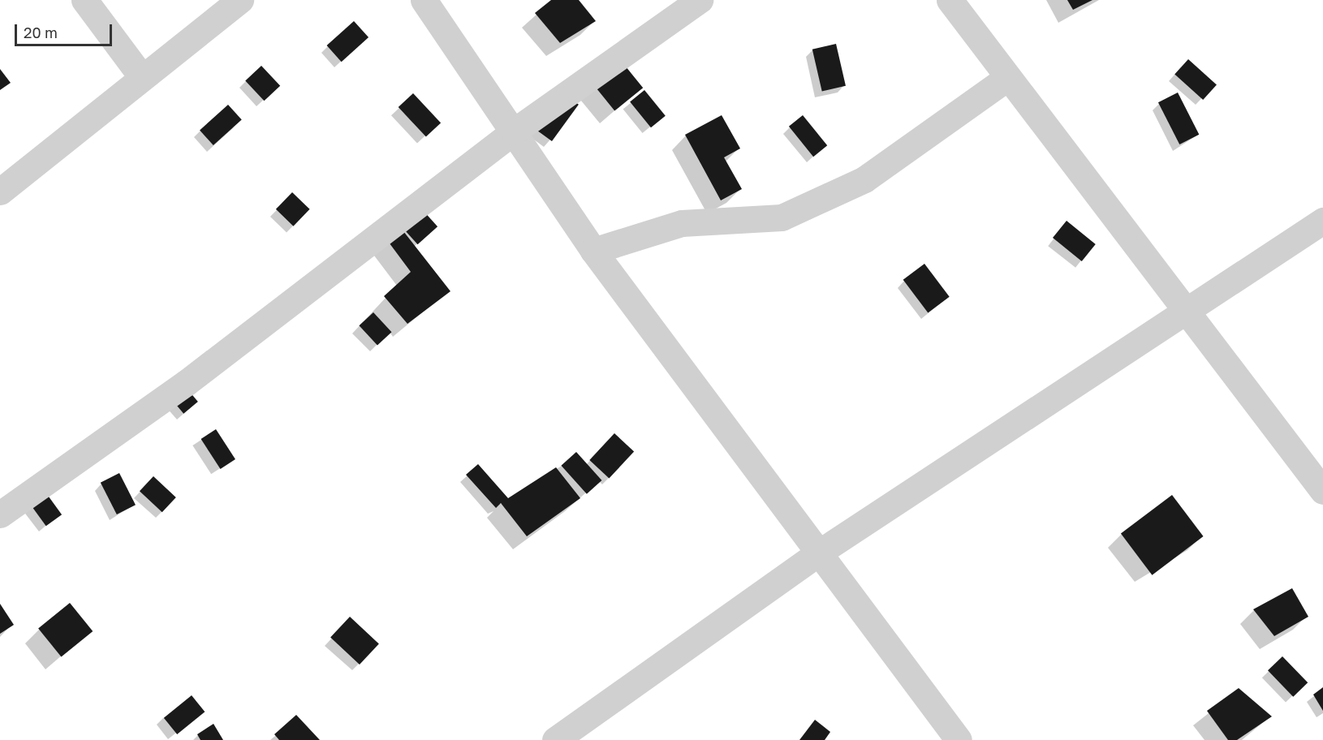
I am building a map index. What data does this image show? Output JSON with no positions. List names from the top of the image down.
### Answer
{
  "scale_bar": "20 m"
}
